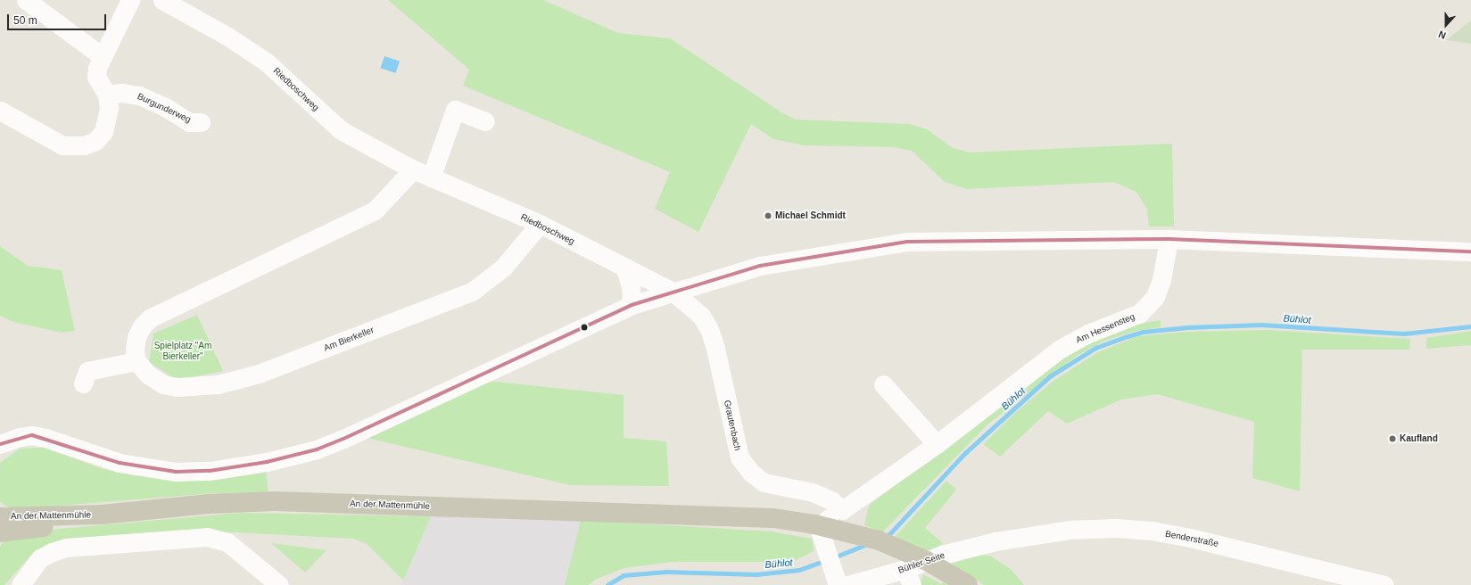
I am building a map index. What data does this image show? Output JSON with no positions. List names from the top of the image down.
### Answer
{
  "streets": {
    "main road": ["An der Mattenmühle"],
    "street": [
      "Riedboschweg",
      "Burgunderweg",
      "Am Hessensteg",
      "Am Bierkeller",
      "Grautenbach",
      "Benderstraße",
      "Bühler Seite"
    ]
  },
  "crossings": [
    ["Riedboschweg", "Am Bierkeller"],
    ["Riedboschweg", "Grautenbach"],
    ["Am Hessensteg", "Grautenbach"],
    ["Benderstraße", "Bühler Seite"]
  ],
  "water": ["Bühlot"],
  "parks": ["Spielplatz \"Am Bierkeller\""],
  "places": ["Michael Schmidt", "Kaufland"],
  "scale_bar": "50 m",
  "north": "bottom"
}
